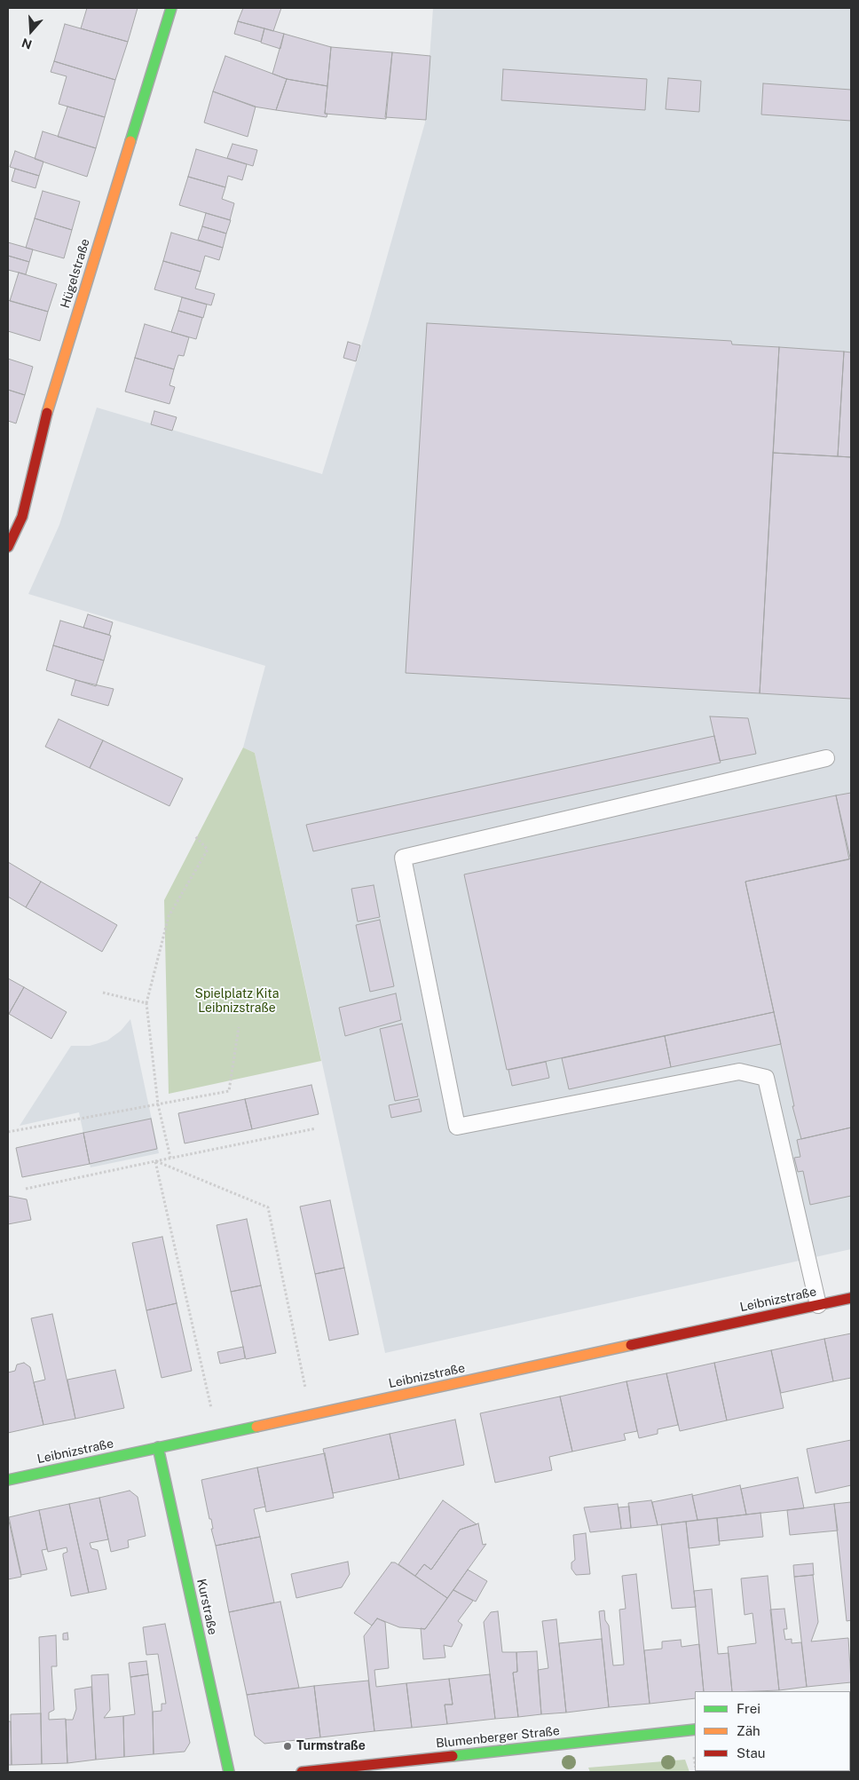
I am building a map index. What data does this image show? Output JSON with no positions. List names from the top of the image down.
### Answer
{
  "streets": {
    "street": [
      "Hügelstraße",
      "Leibnizstraße",
      "Kurstraße",
      "Blumenberger Straße"
    ]
  },
  "crossings": [
    ["Leibnizstraße", "Kurstraße"]
  ],
  "parks": ["Spielplatz Kita Leibnizstraße"],
  "places": ["Turmstraße"],
  "legend": ["Frei", "Zäh", "Stau"],
  "north": "bottom"
}
